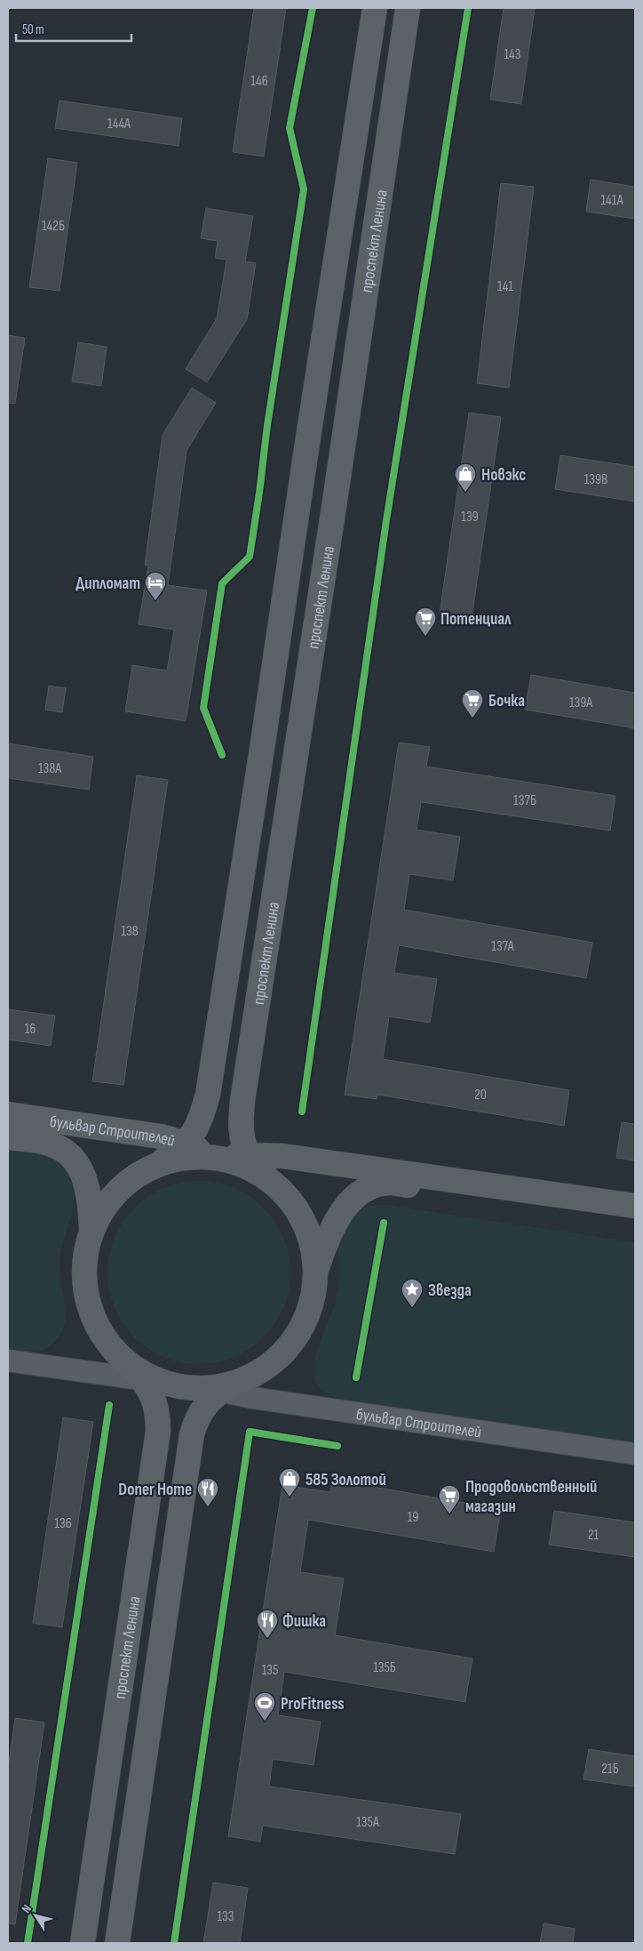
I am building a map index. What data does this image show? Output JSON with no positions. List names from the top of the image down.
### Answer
{
  "streets": {
    "main road": ["проспект Ленина", "бульвар Строителей"]
  },
  "crossings": [
    ["проспект Ленина", "бульвар Строителей"]
  ],
  "places": {
    "shop": ["Новэкс", "585 Золотой"],
    "hotel": ["Дипломат"],
    "supermarket": ["Потенциал", "Бочка", "Продовольственный магазин"],
    "place": ["Звезда"],
    "restaurant": ["Doner Home", "Фишка"],
    "sports": ["ProFitness"]
  },
  "house_numbers": [
    "143",
    "146",
    "144А",
    "141А",
    "142Б",
    "141",
    "139В",
    "139",
    "139А",
    "138А",
    "137Б",
    "138",
    "137А",
    "16",
    "20",
    "19",
    "136",
    "21",
    "135Б",
    "135",
    "21Б",
    "135А",
    "133"
  ],
  "scale_bar": "50 m",
  "north": "top left"
}
